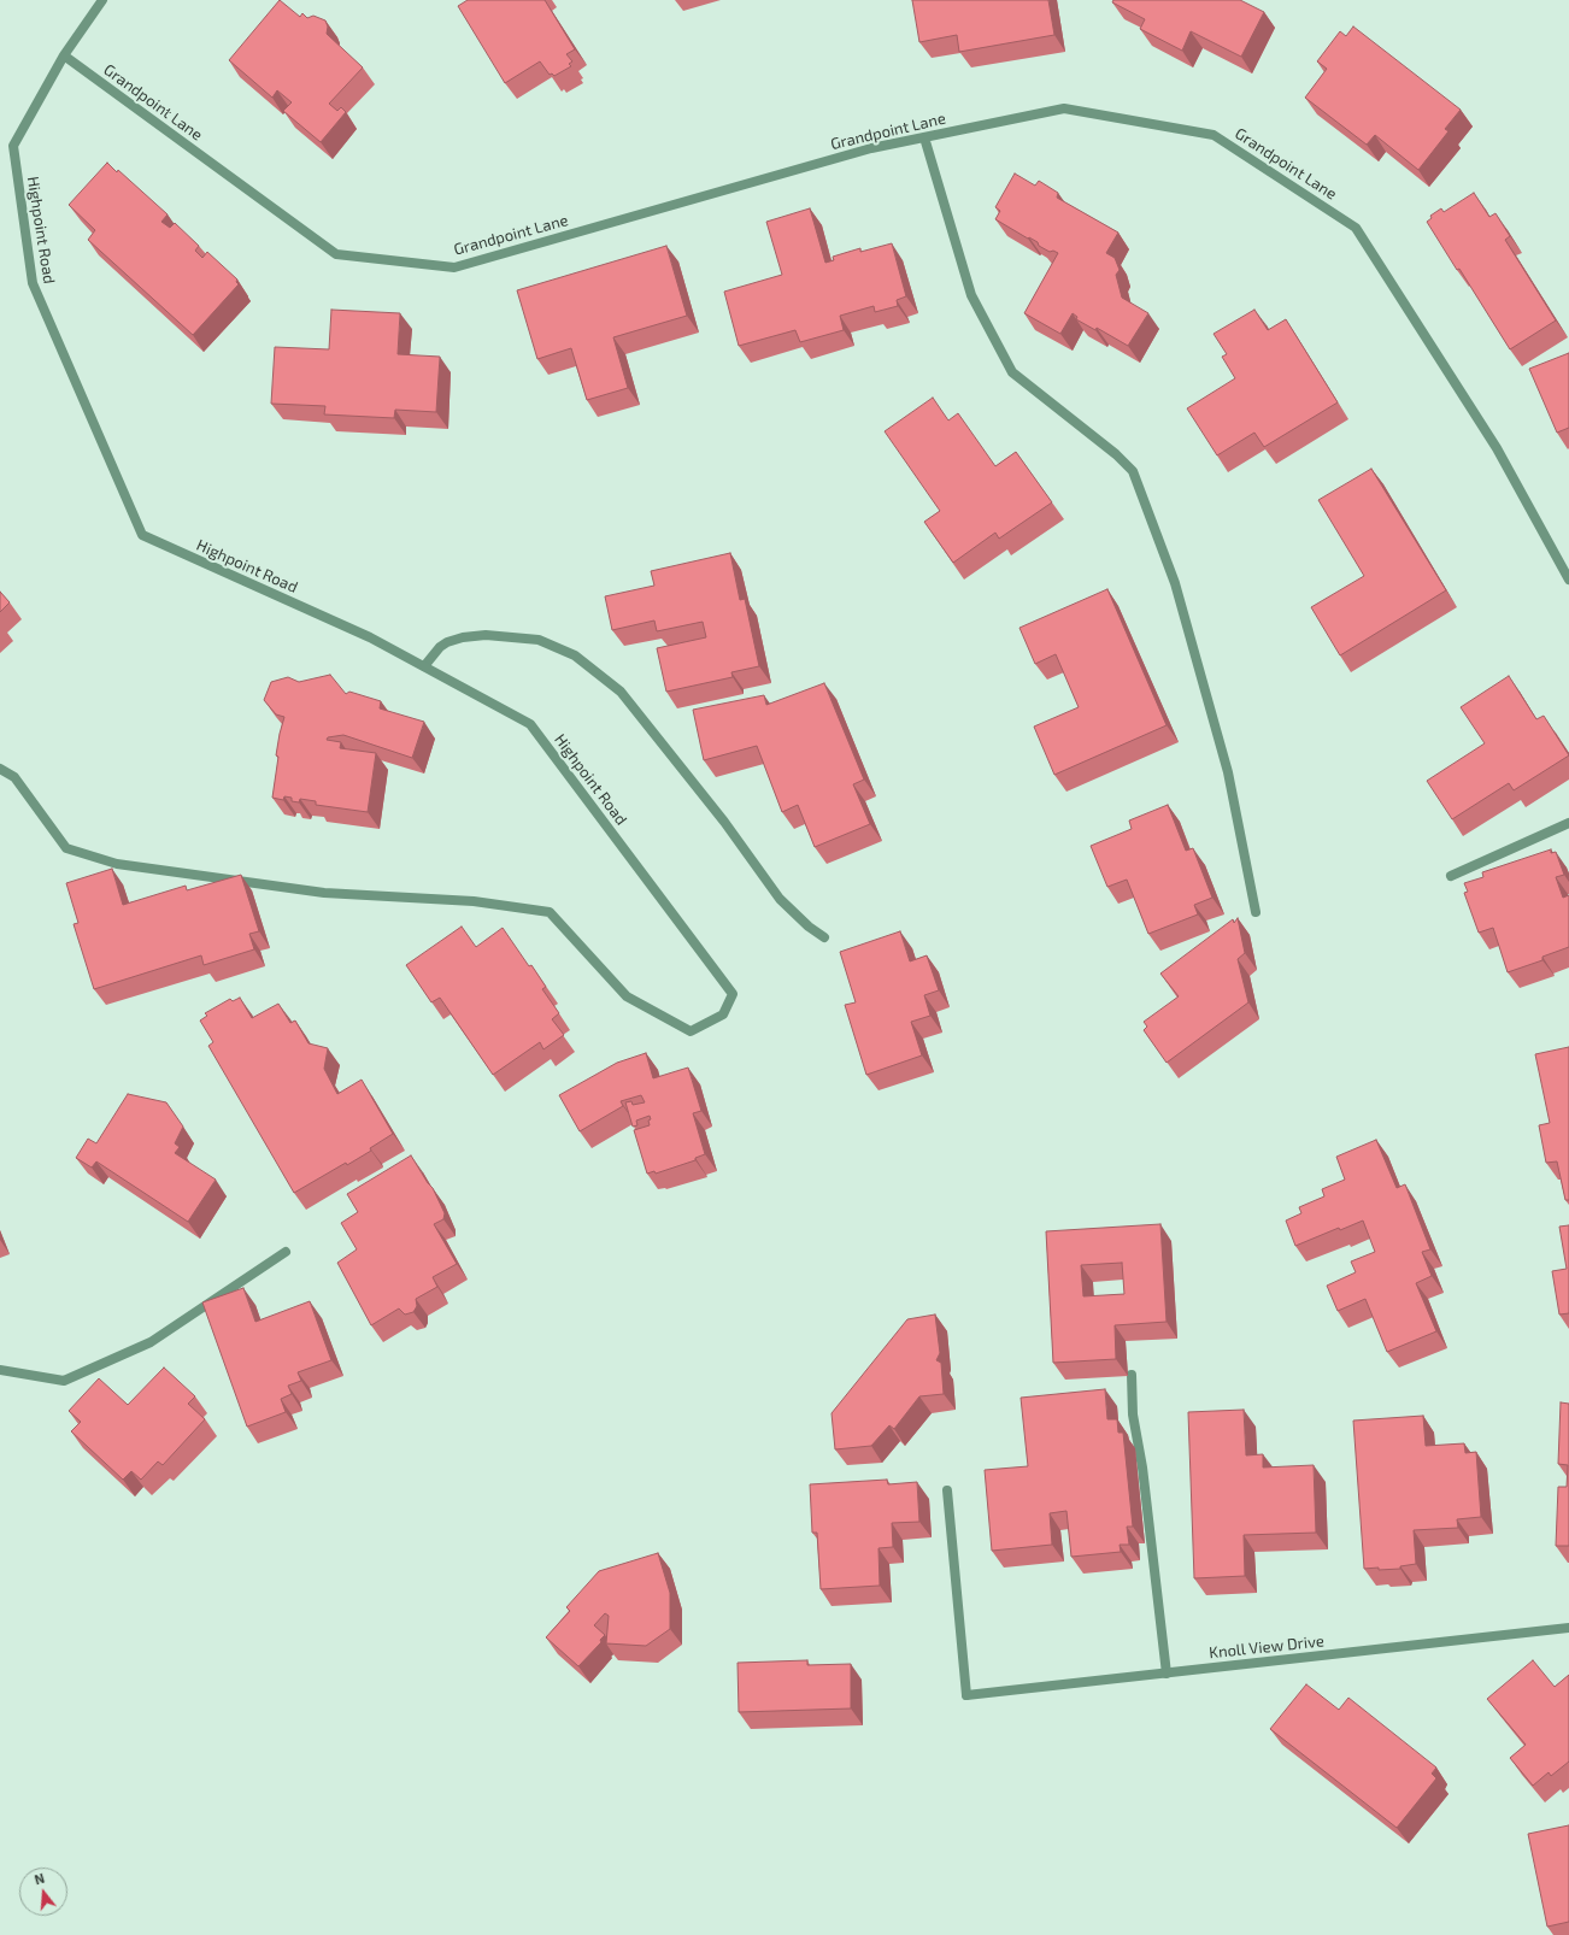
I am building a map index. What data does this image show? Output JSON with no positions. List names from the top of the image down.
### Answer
{
  "streets": {
    "street": ["Grandpoint Lane", "Highpoint Road", "Knoll View Drive"]
  },
  "crossings": [
    ["Grandpoint Lane", "Highpoint Road"]
  ],
  "north": "top"
}
